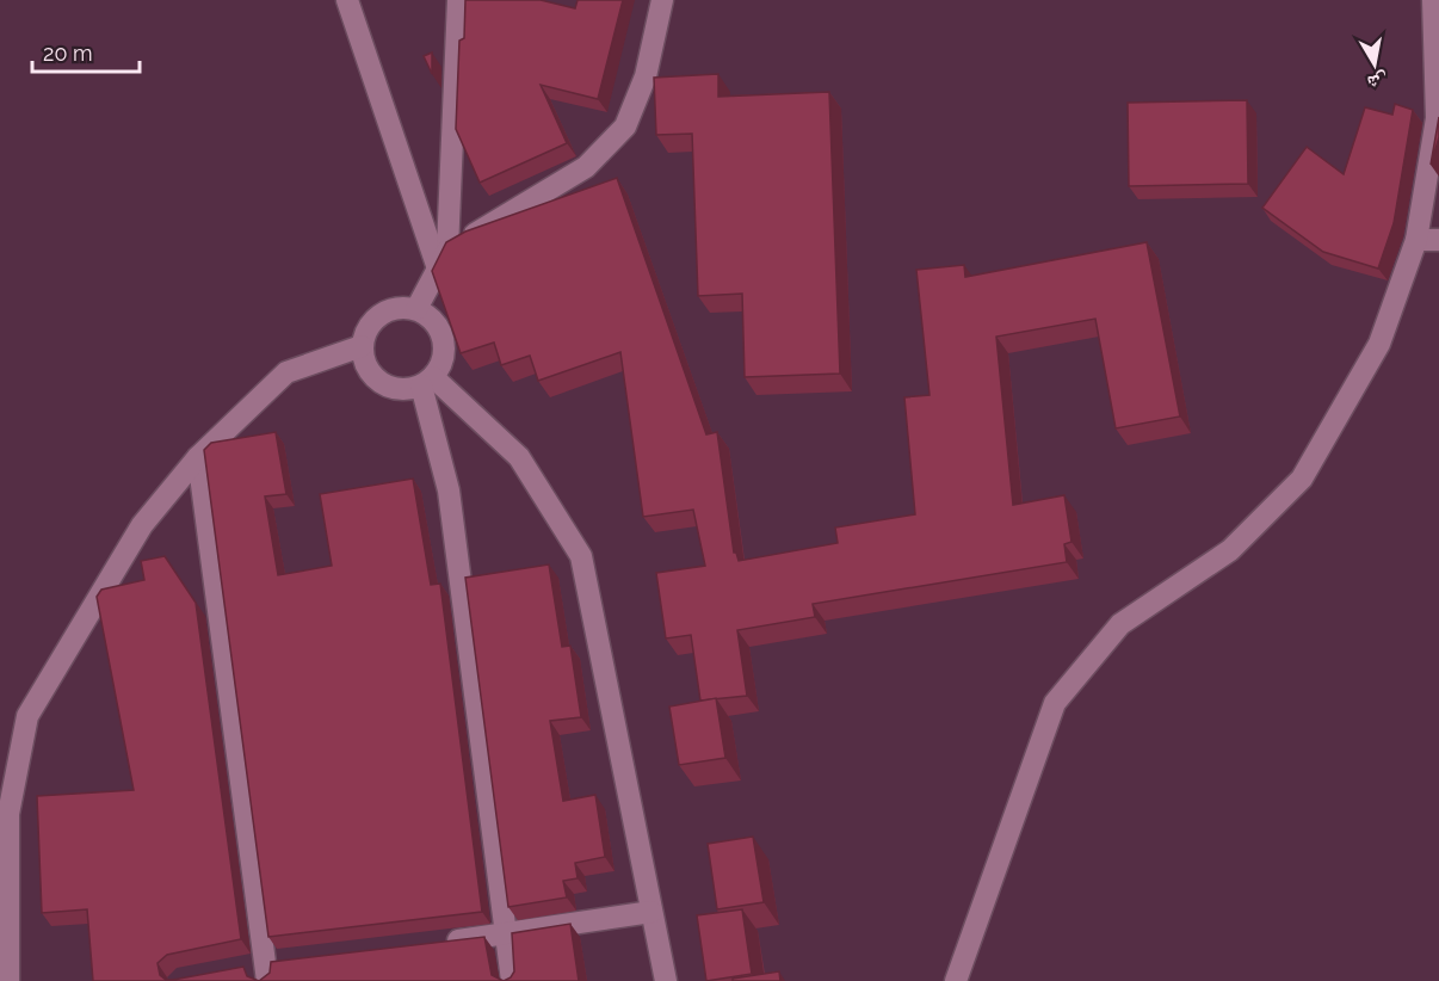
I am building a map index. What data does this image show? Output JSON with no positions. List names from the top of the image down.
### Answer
{
  "scale_bar": "20 m",
  "north": "bottom"
}
